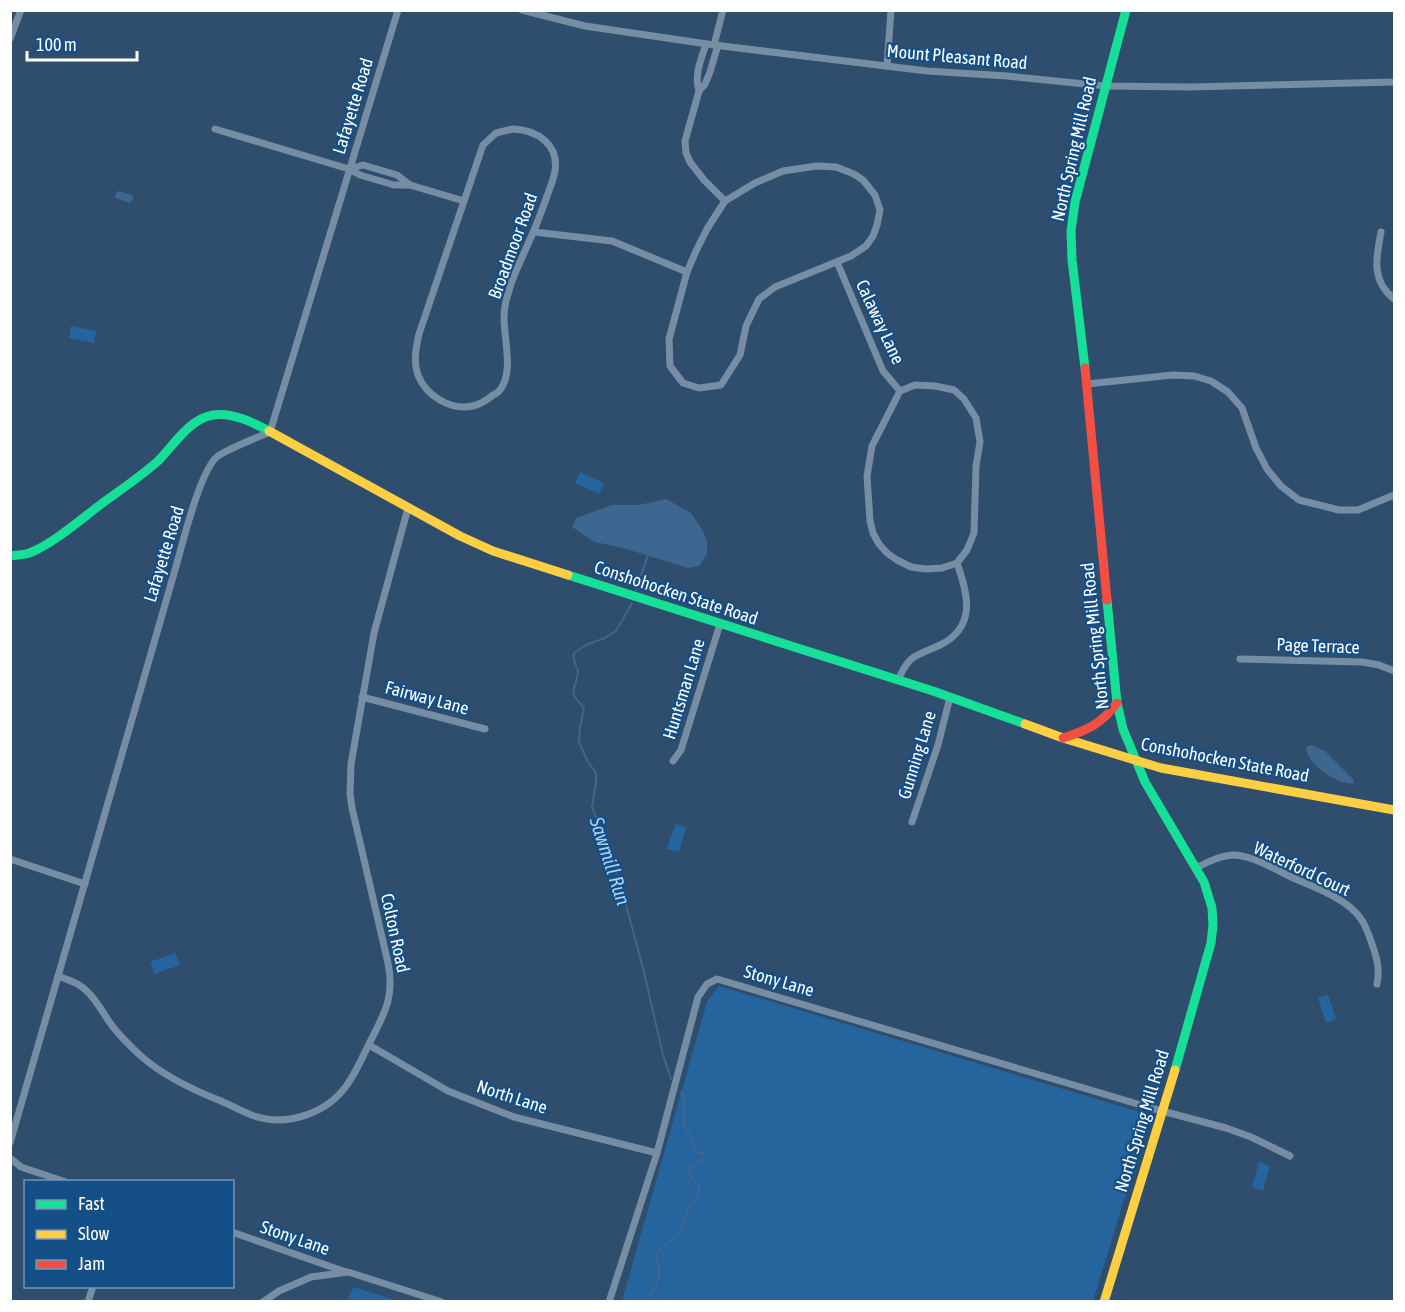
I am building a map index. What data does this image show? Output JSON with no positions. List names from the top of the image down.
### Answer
{
  "streets": {
    "main road": ["North Spring Mill Road", "Conshohocken State Road"],
    "street": [
      "Mount Pleasant Road",
      "Lafayette Road",
      "Broadmoor Road",
      "Calaway Lane",
      "Page Terrace",
      "Huntsman Lane",
      "Fairway Lane",
      "Gunning Lane",
      "Waterford Court",
      "Colton Road",
      "Stony Lane",
      "North Lane"
    ]
  },
  "crossings": [
    ["Mount Pleasant Road", "North Spring Mill Road"],
    ["Lafayette Road", "Conshohocken State Road"],
    ["Lafayette Road", "Colton Road"],
    ["North Spring Mill Road", "Conshohocken State Road"],
    ["North Spring Mill Road", "Waterford Court"],
    ["North Spring Mill Road", "Stony Lane"],
    ["Conshohocken State Road", "Huntsman Lane"],
    ["Conshohocken State Road", "Gunning Lane"],
    ["Conshohocken State Road", "Colton Road"],
    ["Fairway Lane", "Colton Road"],
    ["Colton Road", "North Lane"],
    ["Stony Lane", "North Lane"]
  ],
  "water": ["Sawmill Run"],
  "legend": ["Fast", "Slow", "Jam"],
  "scale_bar": "100 m"
}
